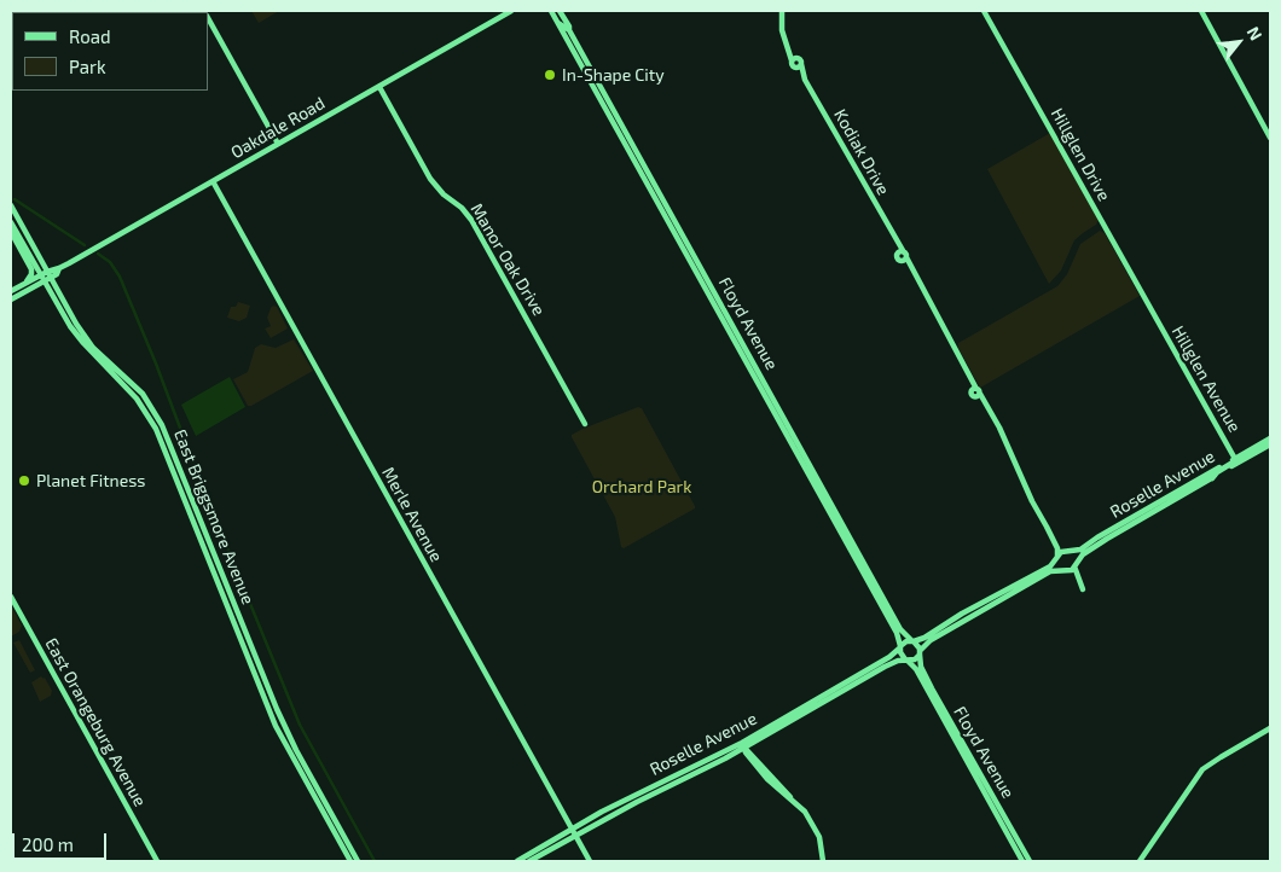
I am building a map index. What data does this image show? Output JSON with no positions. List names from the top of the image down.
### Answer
{
  "streets": {
    "street": [
      "Oakdale Road",
      "Kodiak Drive",
      "Hillglen Drive",
      "Manor Oak Drive",
      "Floyd Avenue",
      "Hillglen Avenue",
      "Roselle Avenue",
      "Merle Avenue",
      "East Briggsmore Avenue",
      "East Orangeburg Avenue"
    ]
  },
  "crossings": [
    ["Oakdale Road", "Manor Oak Drive"],
    ["Oakdale Road", "Merle Avenue"],
    ["Oakdale Road", "East Briggsmore Avenue"],
    ["Kodiak Drive", "Roselle Avenue"],
    ["Hillglen Drive", "Hillglen Avenue"],
    ["Floyd Avenue", "Roselle Avenue"],
    ["Hillglen Avenue", "Roselle Avenue"],
    ["Roselle Avenue", "Merle Avenue"]
  ],
  "parks": ["Orchard Park"],
  "places": ["In-Shape City", "Planet Fitness"],
  "legend": ["Road", "Park"],
  "scale_bar": "200 m",
  "north": "top right"
}
